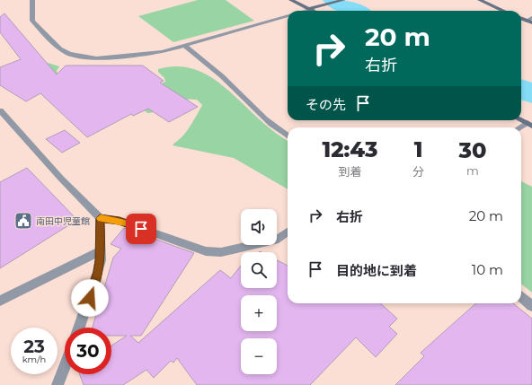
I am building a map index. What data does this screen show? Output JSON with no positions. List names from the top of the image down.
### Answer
{
  "places": {
    "public building": ["南田中児童館"]
  },
  "page": {
    "turn": ["20 m", "右折"],
    "then": "その先",
    "eta": [
      "12:43",
      "到着",
      "1",
      "分",
      "30",
      "m"
    ],
    "list": [
      {
        "name": "右折",
        "value": "20 m"
      },
      {
        "name": "目的地に到着",
        "value": "10 m"
      }
    ],
    "map_buttons": ["+", "−"],
    "speed": "23 km/h",
    "limit": "30"
  }
}
